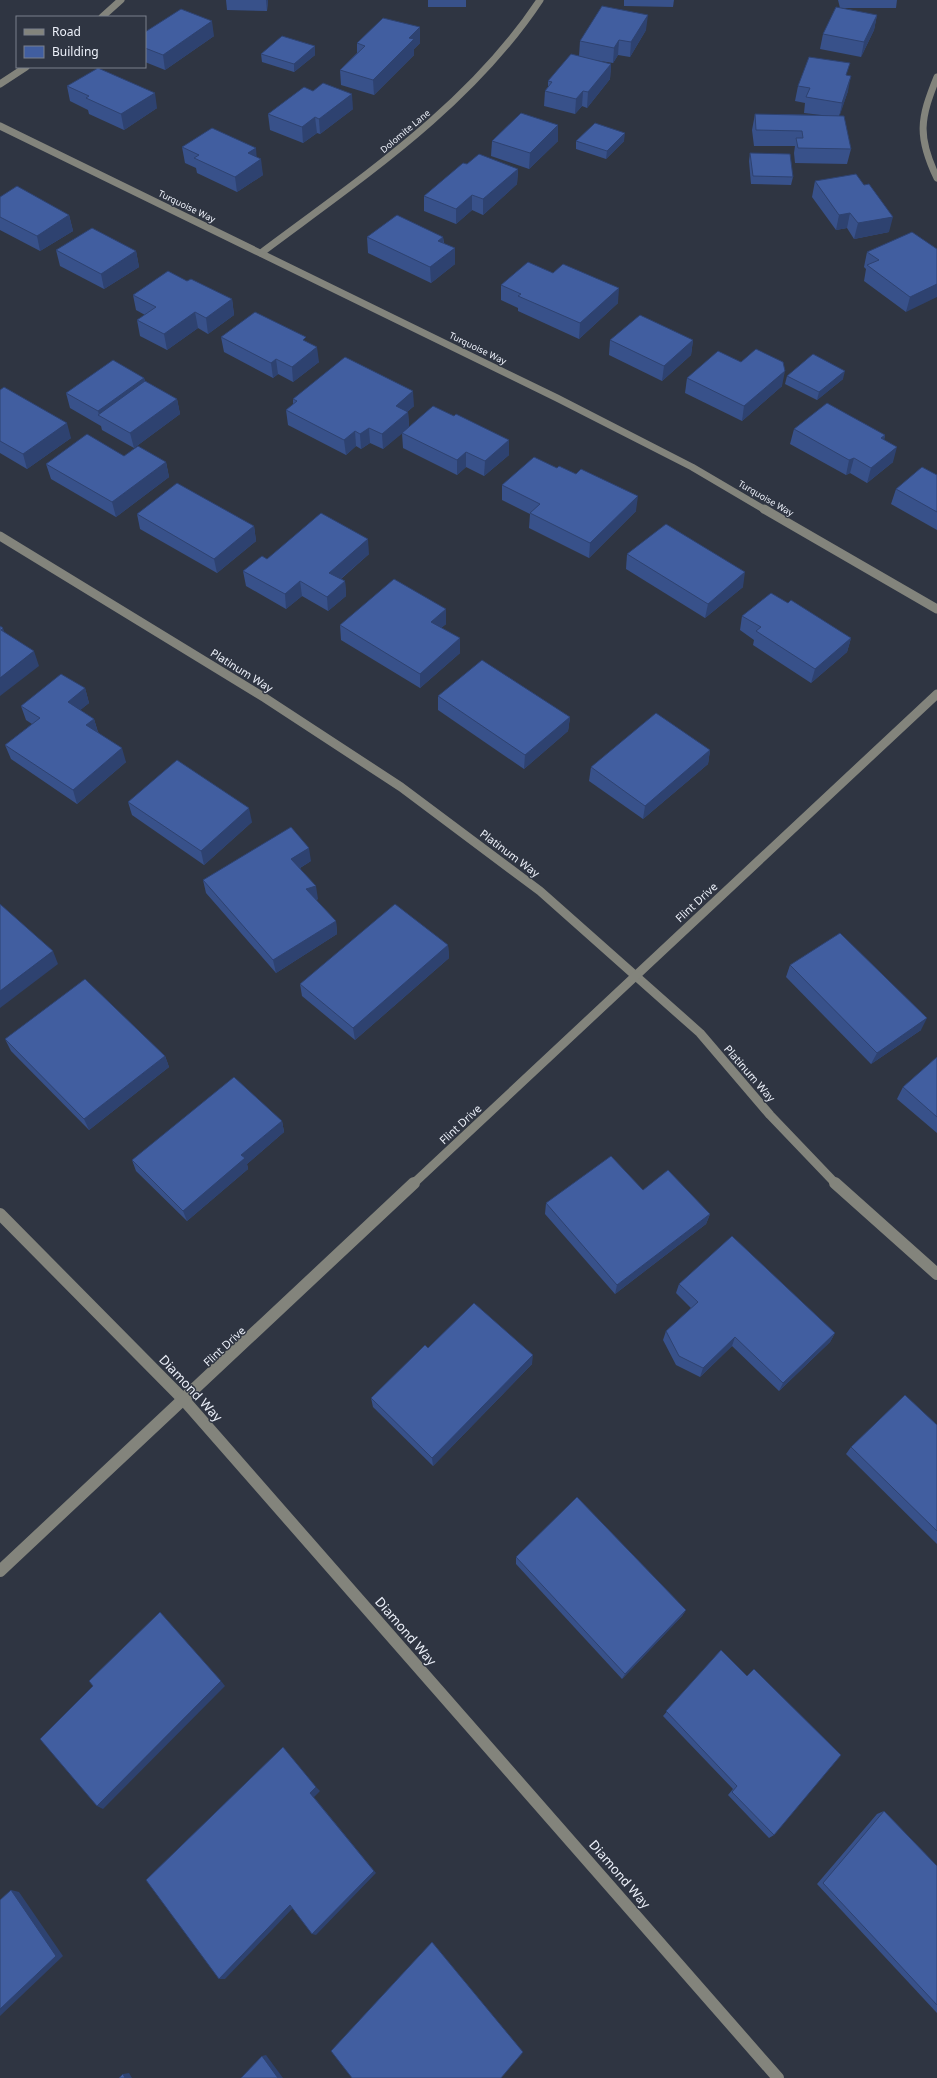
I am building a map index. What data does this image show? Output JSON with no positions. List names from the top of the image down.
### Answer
{
  "streets": {
    "street": [
      "Dolomite Lane",
      "Turquoise Way",
      "Platinum Way",
      "Flint Drive",
      "Diamond Way"
    ]
  },
  "crossings": [
    ["Dolomite Lane", "Turquoise Way"],
    ["Platinum Way", "Flint Drive"],
    ["Flint Drive", "Diamond Way"]
  ],
  "legend": ["Road", "Building"]
}
